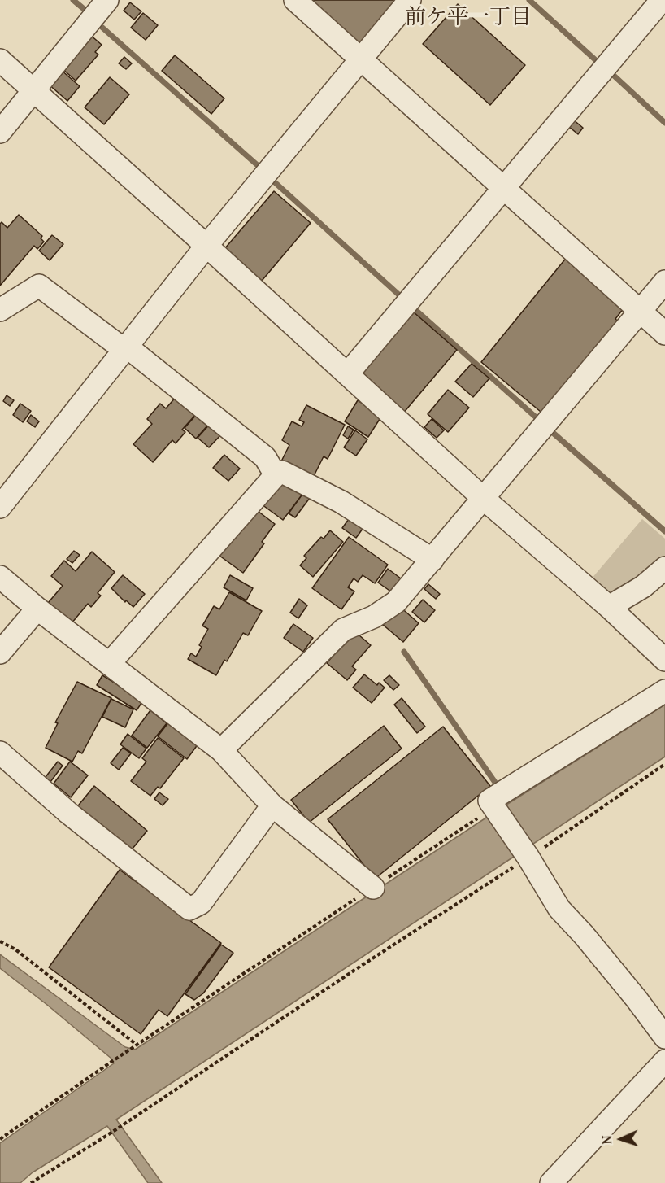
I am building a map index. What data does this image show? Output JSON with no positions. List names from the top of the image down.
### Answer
{
  "districts": ["前ケ平一丁目"],
  "north": "left"
}
